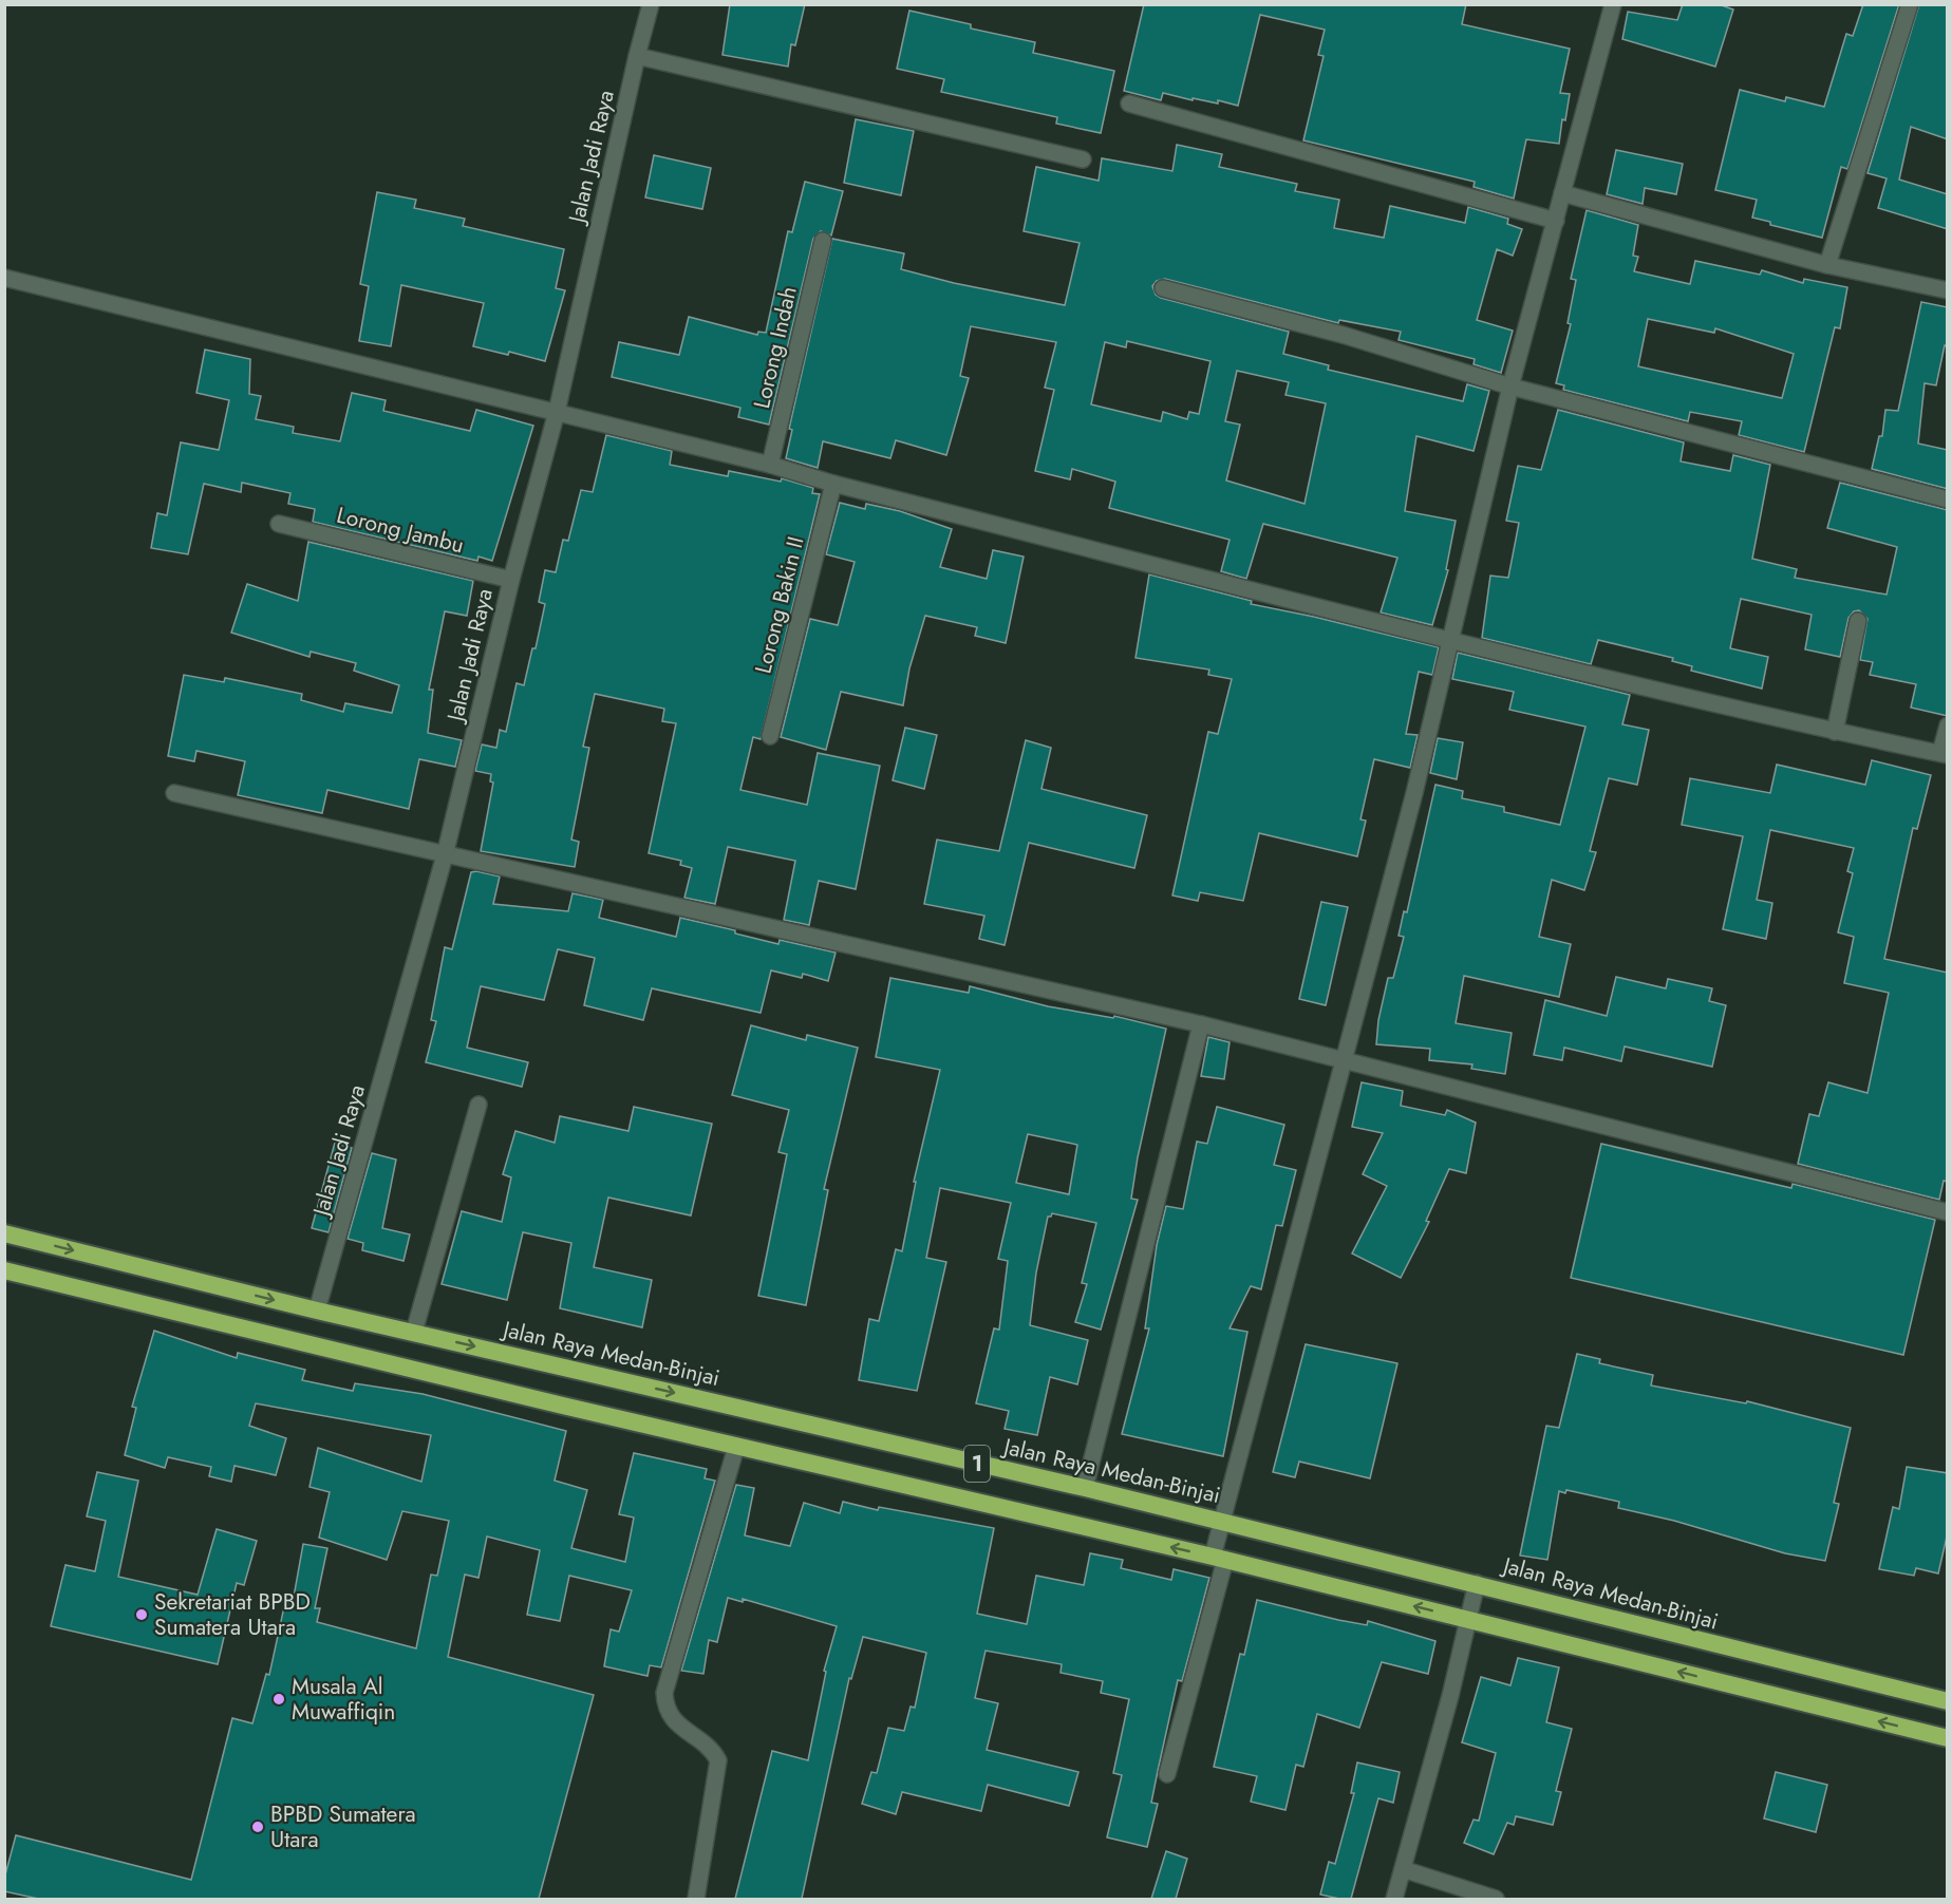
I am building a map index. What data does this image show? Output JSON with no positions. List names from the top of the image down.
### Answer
{
  "streets": {
    "highway": ["Jalan Raya Medan-Binjai", "1"],
    "street": [
      "Jalan Jadi Raya",
      "Lorong Indah",
      "Lorong Jambu",
      "Lorong Bakin II"
    ]
  },
  "crossings": [
    ["Jalan Jadi Raya", "Lorong Jambu"],
    ["Jalan Jadi Raya", "Jalan Raya Medan-Binjai"]
  ],
  "places": ["Sekretariat BPBD Sumatera Utara", "Musala Al Muwaffiqin", "BPBD Sumatera Utara"]
}
